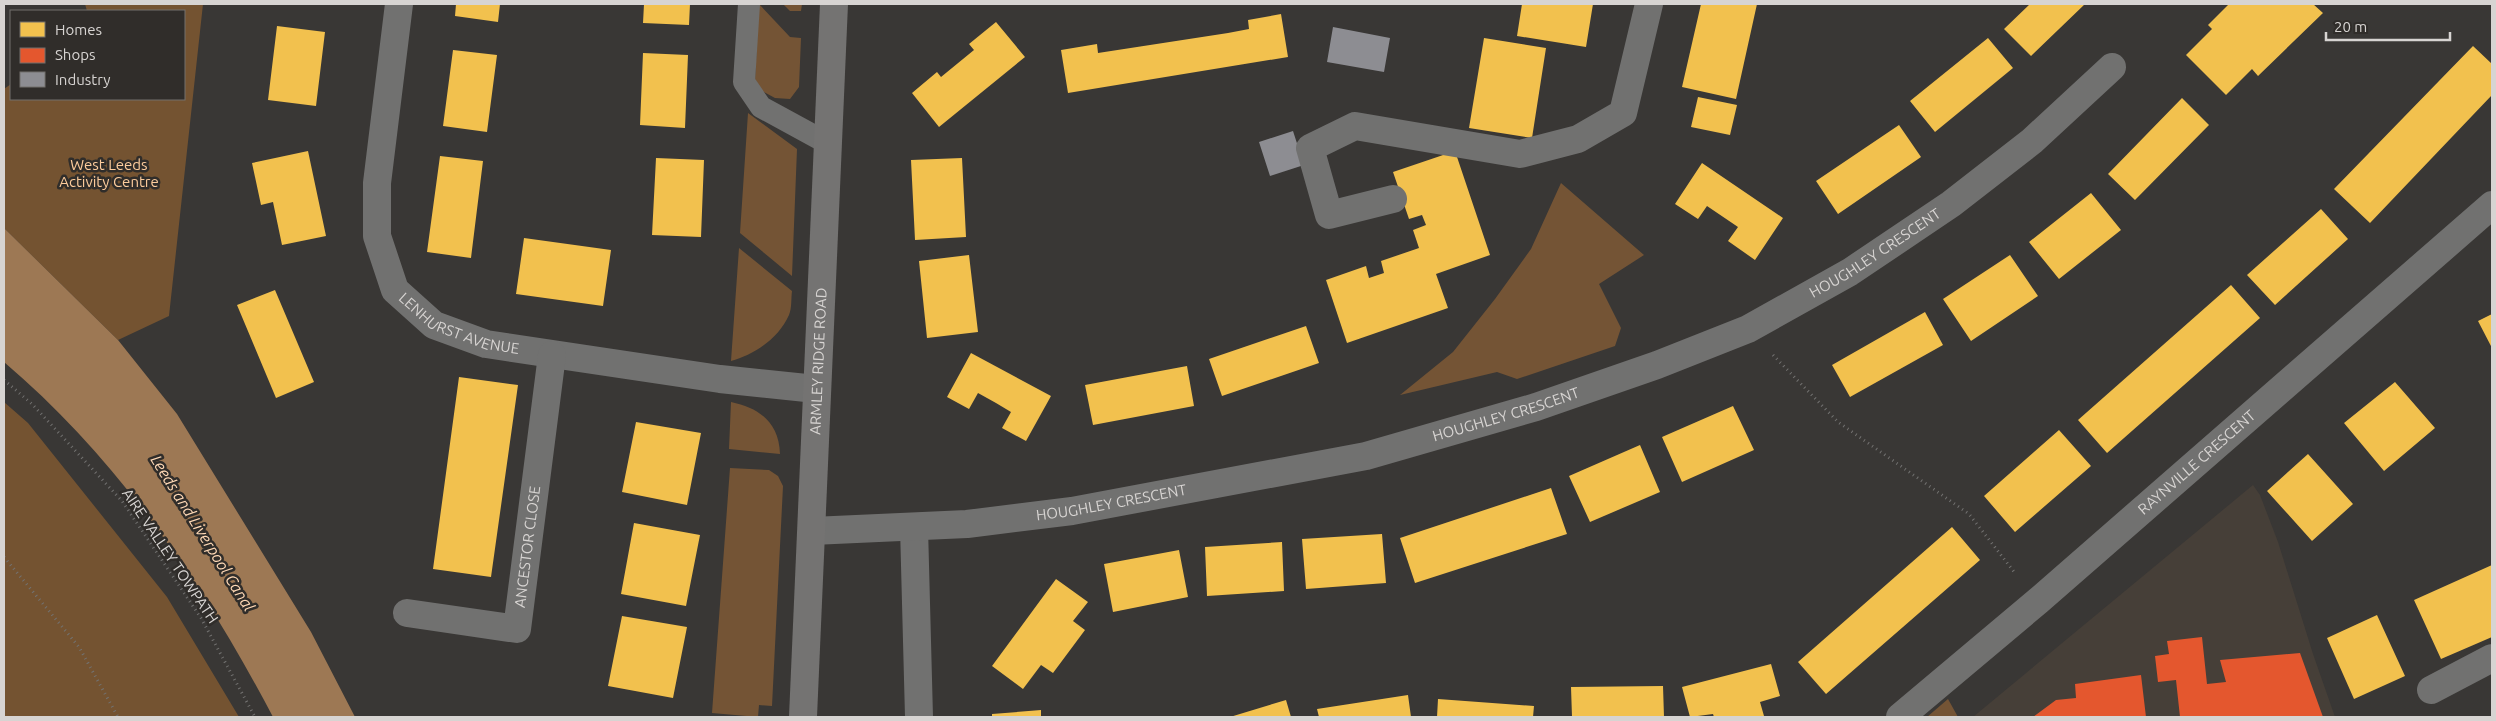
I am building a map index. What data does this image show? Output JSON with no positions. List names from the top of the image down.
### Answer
{
  "streets": {
    "street": [
      "HOUGHLEY CRESCENT",
      "LENHURST AVENUE",
      "ARMLEY RIDGE ROAD",
      "RAYNVILLE CRESCENT",
      "ANCESTOR CLOSE"
    ],
    "path": ["AIRE VALLEY TOWPATH"]
  },
  "crossings": [
    ["HOUGHLEY CRESCENT", "ARMLEY RIDGE ROAD"],
    ["LENHURST AVENUE", "ARMLEY RIDGE ROAD"],
    ["LENHURST AVENUE", "ANCESTOR CLOSE"]
  ],
  "water": ["Leeds and Liverpool Canal"],
  "parks": ["West Leeds Activity Centre"],
  "legend": ["Homes", "Shops", "Industry"],
  "scale_bar": "20 m"
}
